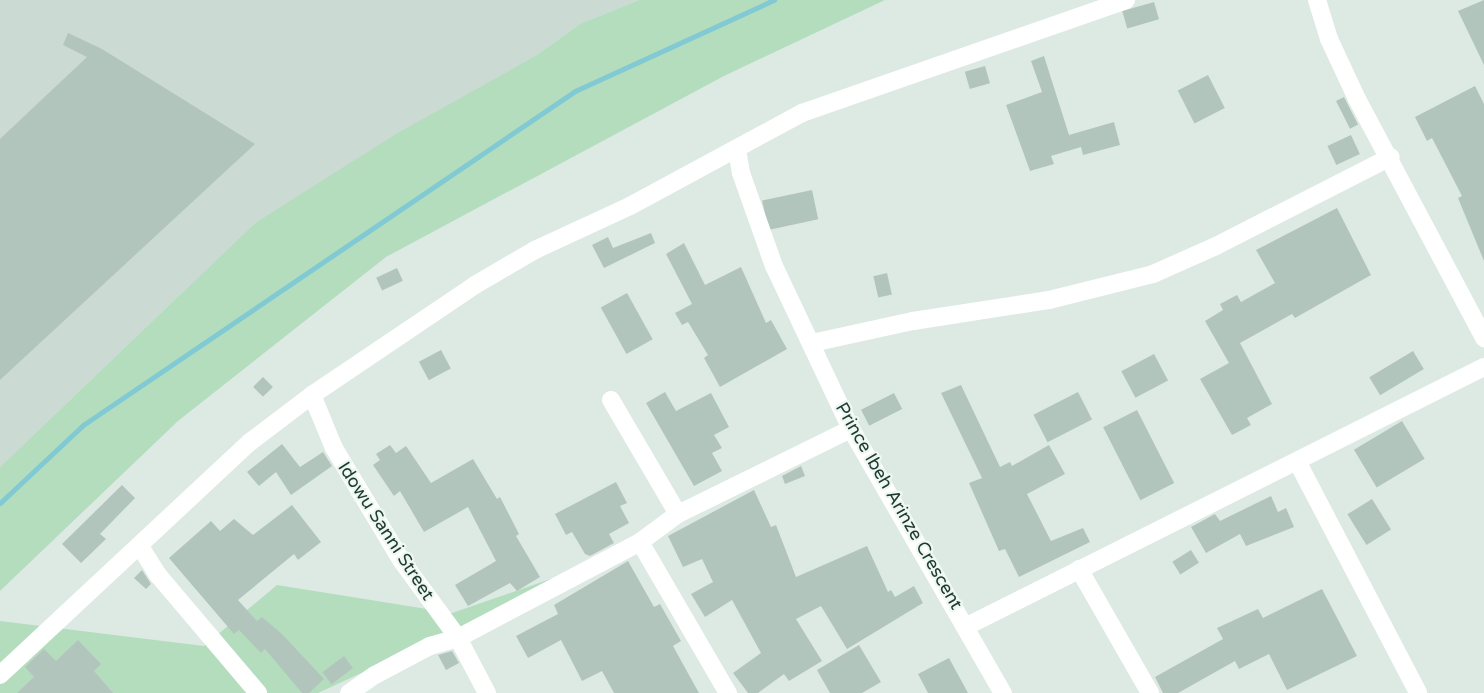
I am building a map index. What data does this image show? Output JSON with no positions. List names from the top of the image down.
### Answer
{
  "streets": {
    "street": ["Prince Ibeh Arinze Crescent", "Idowu Sanni Street"]
  }
}
